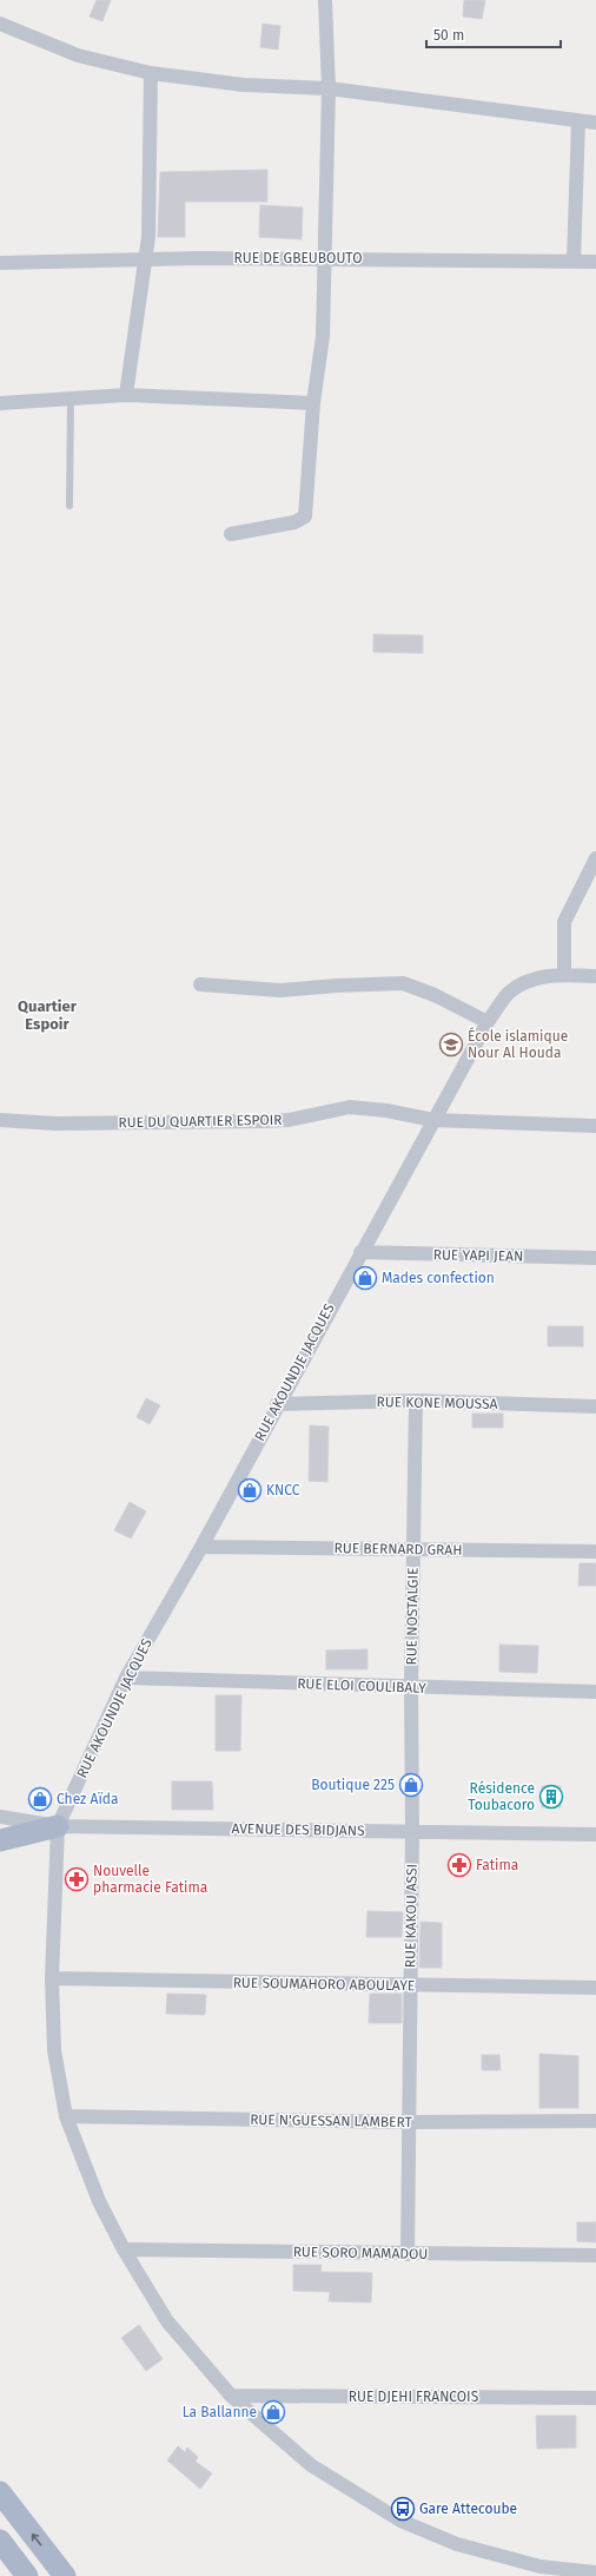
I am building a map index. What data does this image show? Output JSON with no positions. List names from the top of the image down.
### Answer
{
  "streets": {
    "street": [
      "RUE DE GBEUBOUTO",
      "RUE DU QUARTIER ESPOIR",
      "RUE YAPI JEAN",
      "RUE AKOUNDJE JACQUES",
      "RUE KONE MOUSSA",
      "RUE BERNARD GRAH",
      "RUE NOSTALGIE",
      "RUE ELOI COULIBALY",
      "AVENUE DES BIDJANS",
      "RUE KAKOU ASSI",
      "RUE SOUMAHORO ABOULAYE",
      "RUE N'GUESSAN LAMBERT",
      "RUE SORO MAMADOU",
      "RUE DJEHI FRANCOIS"
    ]
  },
  "crossings": [
    ["RUE DU QUARTIER ESPOIR", "RUE AKOUNDJE JACQUES"],
    ["RUE YAPI JEAN", "RUE AKOUNDJE JACQUES"],
    ["RUE AKOUNDJE JACQUES", "RUE KONE MOUSSA"],
    ["RUE AKOUNDJE JACQUES", "RUE BERNARD GRAH"],
    ["RUE AKOUNDJE JACQUES", "RUE ELOI COULIBALY"],
    ["RUE AKOUNDJE JACQUES", "AVENUE DES BIDJANS"],
    ["RUE AKOUNDJE JACQUES", "RUE SOUMAHORO ABOULAYE"],
    ["RUE AKOUNDJE JACQUES", "RUE N'GUESSAN LAMBERT"],
    ["RUE AKOUNDJE JACQUES", "RUE SORO MAMADOU"],
    ["RUE AKOUNDJE JACQUES", "RUE DJEHI FRANCOIS"],
    ["RUE KONE MOUSSA", "RUE NOSTALGIE"],
    ["RUE BERNARD GRAH", "RUE NOSTALGIE"],
    ["RUE NOSTALGIE", "RUE ELOI COULIBALY"],
    ["RUE NOSTALGIE", "AVENUE DES BIDJANS"],
    ["RUE NOSTALGIE", "RUE KAKOU ASSI"],
    ["AVENUE DES BIDJANS", "RUE KAKOU ASSI"],
    ["RUE KAKOU ASSI", "RUE SOUMAHORO ABOULAYE"],
    ["RUE KAKOU ASSI", "RUE N'GUESSAN LAMBERT"],
    ["RUE KAKOU ASSI", "RUE SORO MAMADOU"]
  ],
  "districts": ["Quartier Espoir"],
  "places": {
    "school or university": ["École islamique Nour Al Houda"],
    "shop": [
      "Mades confection",
      "KNCC",
      "Boutique 225",
      "Chez Aïda",
      "La Ballanne"
    ],
    "building": ["Résidence Toubacoro"],
    "pharmacy": ["Fatima", "Nouvelle pharmacie Fatima"],
    "bus stop": ["Gare Attecoube"]
  },
  "scale_bar": "50 m"
}
